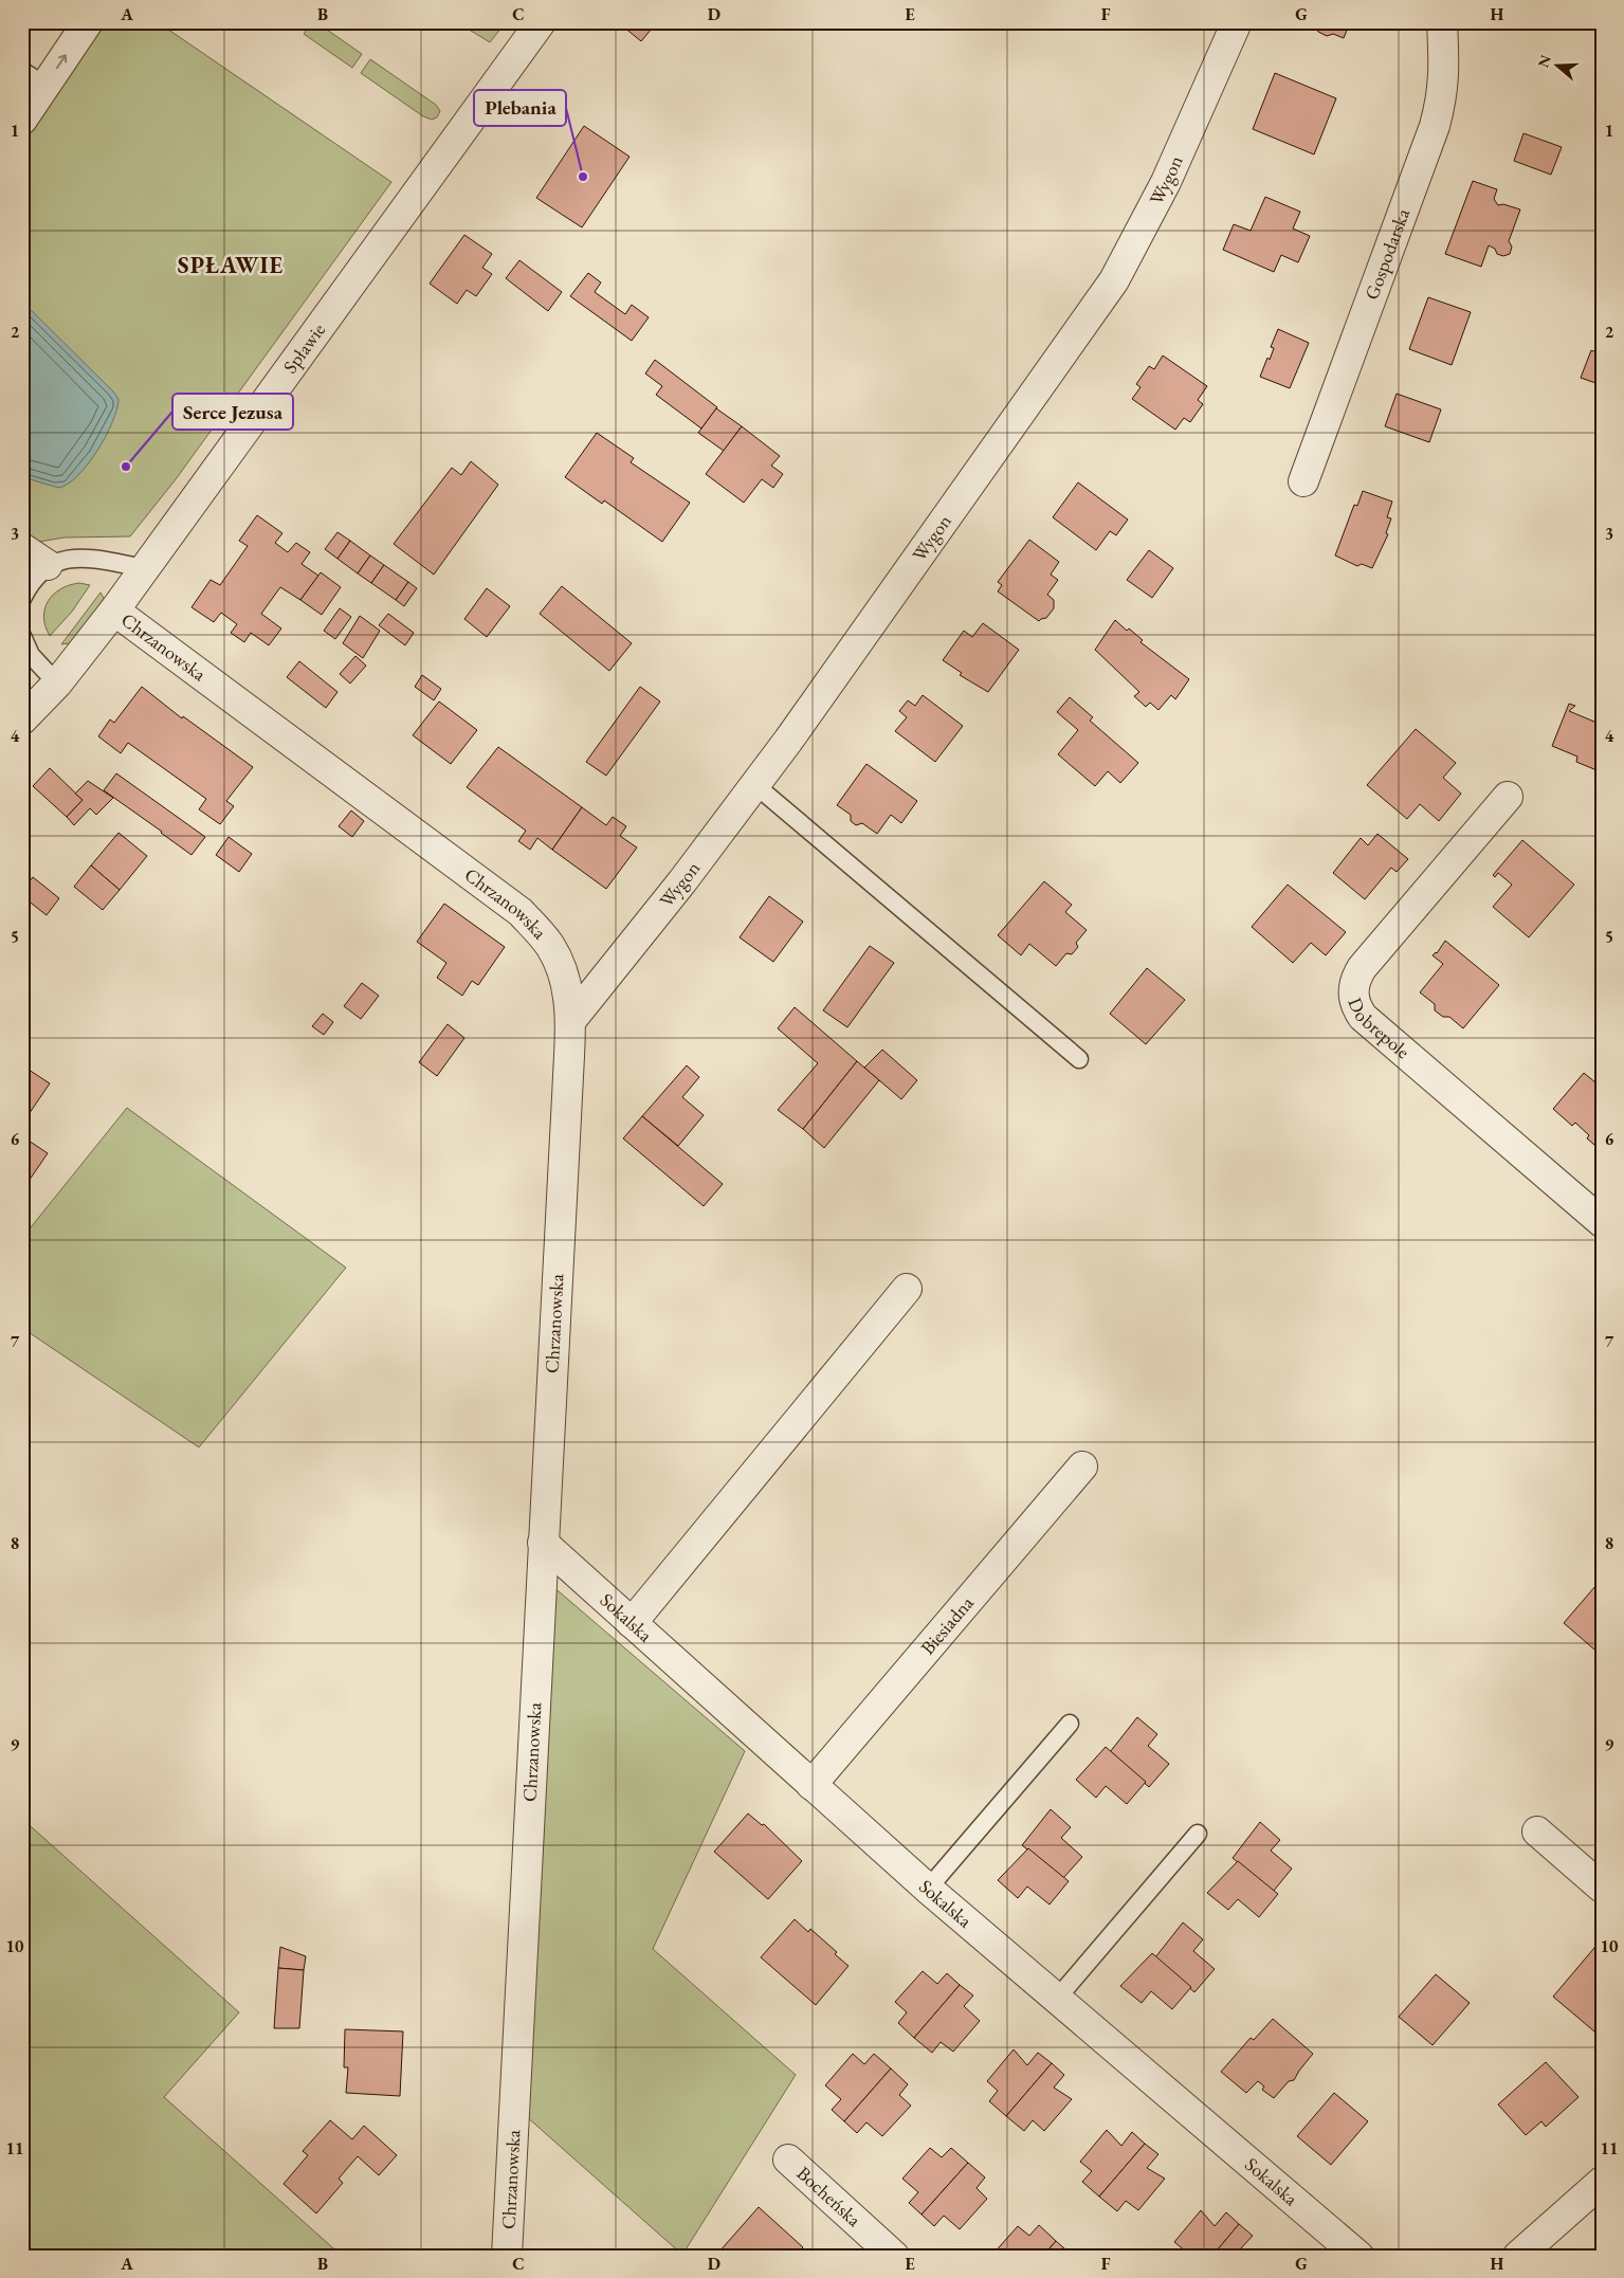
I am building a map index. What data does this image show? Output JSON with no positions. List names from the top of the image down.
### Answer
{
  "streets": {
    "street": [
      "Wygon",
      "Gospodarska",
      "Spławie",
      "Chrzanowska",
      "Dobrepole",
      "Sokalska",
      "Biesiadna",
      "Bocheńska"
    ]
  },
  "crossings": [
    ["Wygon", "Chrzanowska"],
    ["Spławie", "Chrzanowska"],
    ["Chrzanowska", "Sokalska"],
    ["Sokalska", "Biesiadna"]
  ],
  "districts": ["SPŁAWIE"],
  "places": ["Plebania", "Serce Jezusa"],
  "north": "left",
  "grid": {
    "columns": [
      "A",
      "B",
      "C",
      "D",
      "E",
      "F",
      "G",
      "H"
    ],
    "rows": [
      "1",
      "2",
      "3",
      "4",
      "5",
      "6",
      "7",
      "8",
      "9",
      "10",
      "11"
    ]
  }
}
